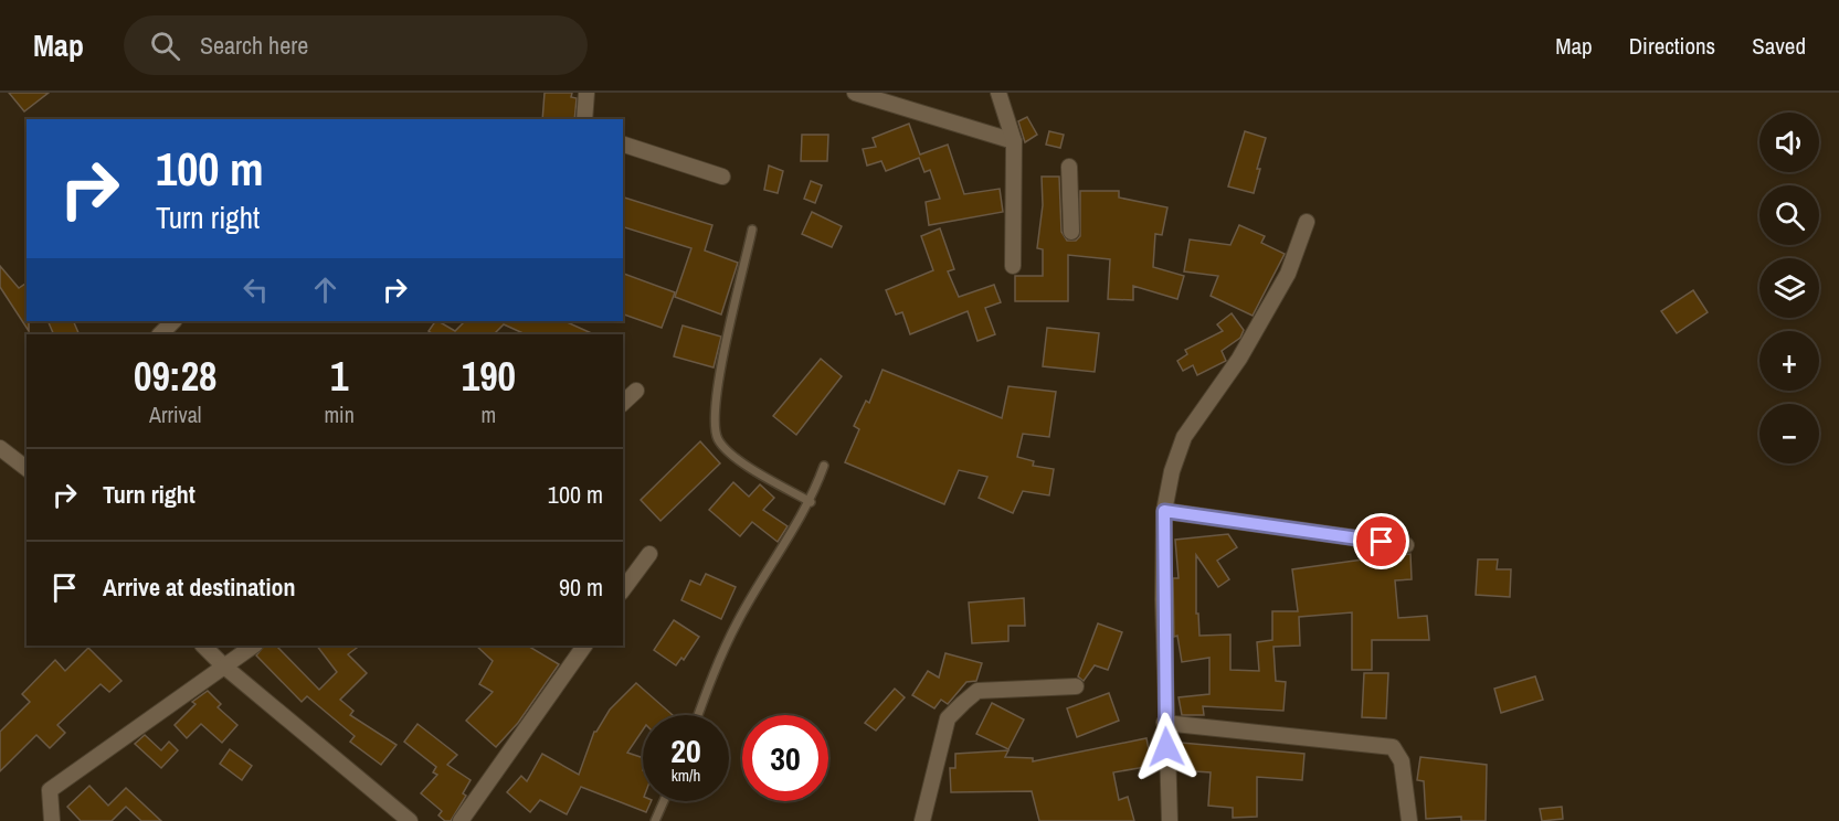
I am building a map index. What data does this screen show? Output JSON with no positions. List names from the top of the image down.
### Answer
{
  "page": {
    "header": "Map",
    "search": "Search here",
    "nav": ["Map", "Directions", "Saved"],
    "map_buttons": ["+", "−"],
    "turn": ["100 m", "Turn right"],
    "eta": [
      "09:28",
      "Arrival",
      "1",
      "min",
      "190",
      "m"
    ],
    "list": [
      {
        "name": "Turn right",
        "value": "100 m"
      },
      {
        "name": "Arrive at destination",
        "value": "90 m"
      }
    ],
    "speed": "20 km/h",
    "limit": "30"
  }
}
